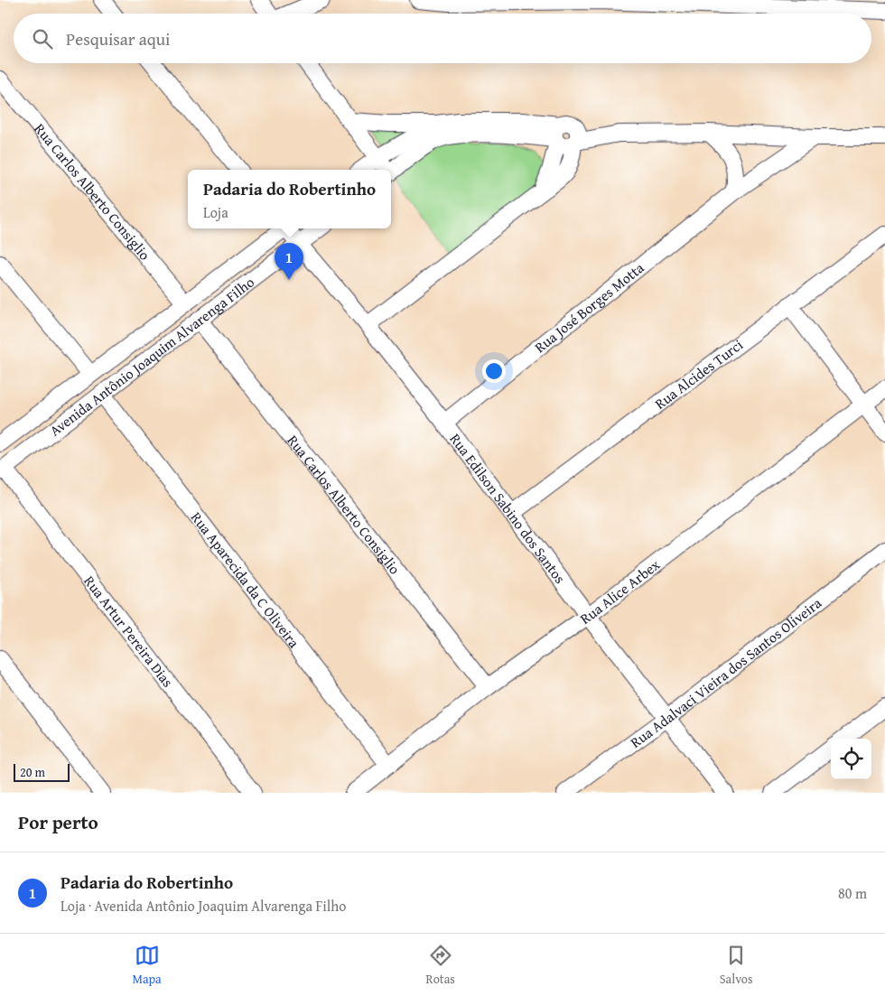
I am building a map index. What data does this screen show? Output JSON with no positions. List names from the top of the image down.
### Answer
{
  "streets": {
    "street": [
      "Rua Carlos Alberto Consiglio",
      "Rua José Borges Motta",
      "Avenida Antônio Joaquim Alvarenga Filho",
      "Rua Alcides Turci",
      "Rua Edilson Sabino dos Santos",
      "Rua Aparecida da C Oliveira",
      "Rua Alice Arbex",
      "Rua Artur Pereira Dias",
      "Rua Adalvaci Vieira dos Santos Oliveira"
    ]
  },
  "crossings": [
    ["Rua Carlos Alberto Consiglio", "Avenida Antônio Joaquim Alvarenga Filho"],
    ["Rua Carlos Alberto Consiglio", "Rua Alice Arbex"],
    ["Rua José Borges Motta", "Rua Edilson Sabino dos Santos"],
    ["Avenida Antônio Joaquim Alvarenga Filho", "Rua Edilson Sabino dos Santos"],
    ["Avenida Antônio Joaquim Alvarenga Filho", "Rua Aparecida da C Oliveira"],
    ["Avenida Antônio Joaquim Alvarenga Filho", "Rua Artur Pereira Dias"],
    ["Rua Alcides Turci", "Rua Edilson Sabino dos Santos"],
    ["Rua Edilson Sabino dos Santos", "Rua Alice Arbex"],
    ["Rua Edilson Sabino dos Santos", "Rua Adalvaci Vieira dos Santos Oliveira"],
    ["Rua Aparecida da C Oliveira", "Rua Alice Arbex"]
  ],
  "scale_bar": "20 m",
  "page": {
    "search": "Pesquisar aqui",
    "popup": ["Padaria do Robertinho", "Loja"],
    "pins": "1",
    "scale": "20 m",
    "heading": "Por perto",
    "list": [
      {
        "mark": "1",
        "name": "Padaria do Robertinho",
        "note": "Loja · Avenida Antônio Joaquim Alvarenga Filho",
        "value": "80 m"
      }
    ],
    "nav": ["Mapa", "Rotas", "Salvos"]
  }
}
